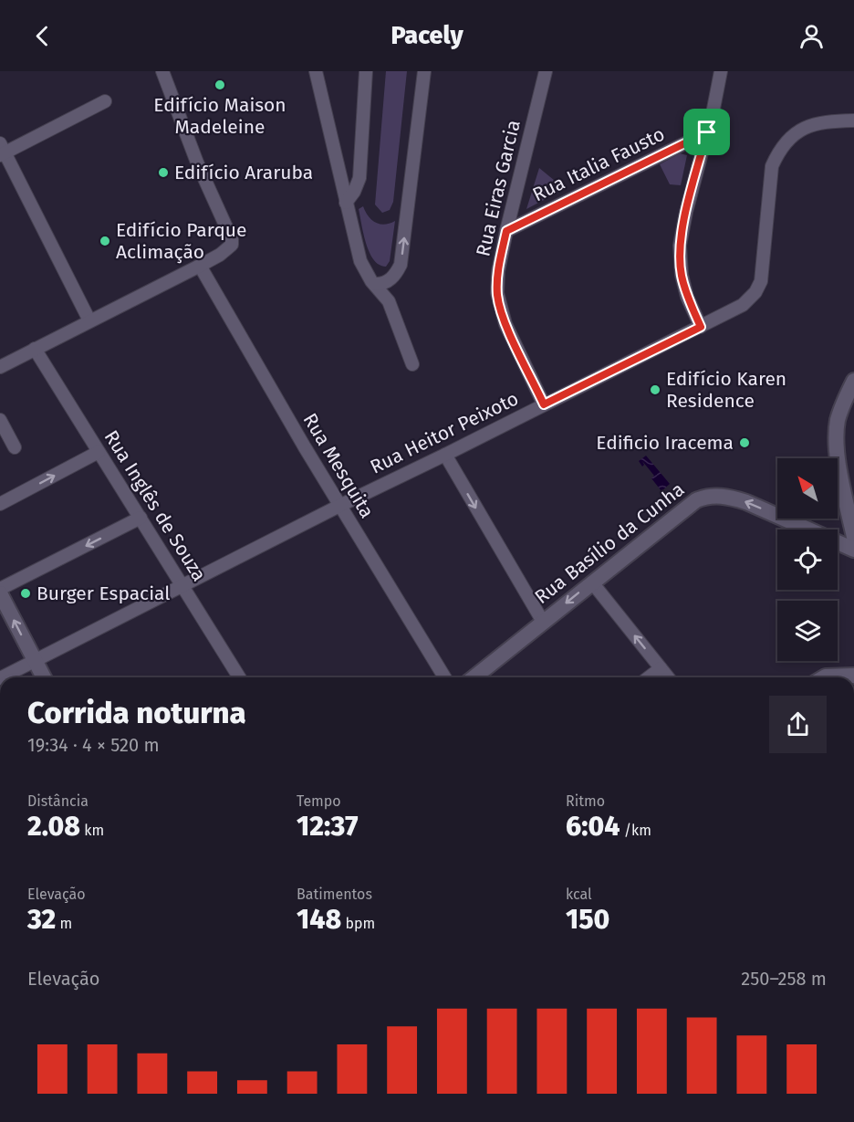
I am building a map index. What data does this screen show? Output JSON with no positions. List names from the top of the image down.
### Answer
{
  "streets": {
    "street": [
      "Rua Italia Fausto",
      "Rua Eiras Garcia",
      "Rua Heitor Peixoto",
      "Rua Mesquita",
      "Rua Inglês de Souza",
      "Rua Basílio da Cunha"
    ]
  },
  "crossings": [
    ["Rua Italia Fausto", "Rua Eiras Garcia"],
    ["Rua Eiras Garcia", "Rua Heitor Peixoto"],
    ["Rua Heitor Peixoto", "Rua Mesquita"],
    ["Rua Heitor Peixoto", "Rua Inglês de Souza"]
  ],
  "one_way": ["Rua Basílio da Cunha"],
  "places": [
    "Edifício Maison Madeleine",
    "Edifício Araruba",
    "Edifício Parque Aclimação",
    "Edifício Karen Residence",
    "Edificio Iracema",
    "Burger Espacial"
  ],
  "north": "top left",
  "page": {
    "header": "Pacely",
    "heading": ["Corrida noturna", "19:34 · 4 × 520 m"],
    "stats": [
      ["Distância", "2.08 km"],
      ["Tempo", "12:37"],
      ["Ritmo", "6:04 /km"],
      ["Elevação", "32 m"],
      ["Batimentos", "148 bpm"],
      ["kcal", "150"]
    ],
    "chart": ["Elevação", "250–258 m"]
  }
}
